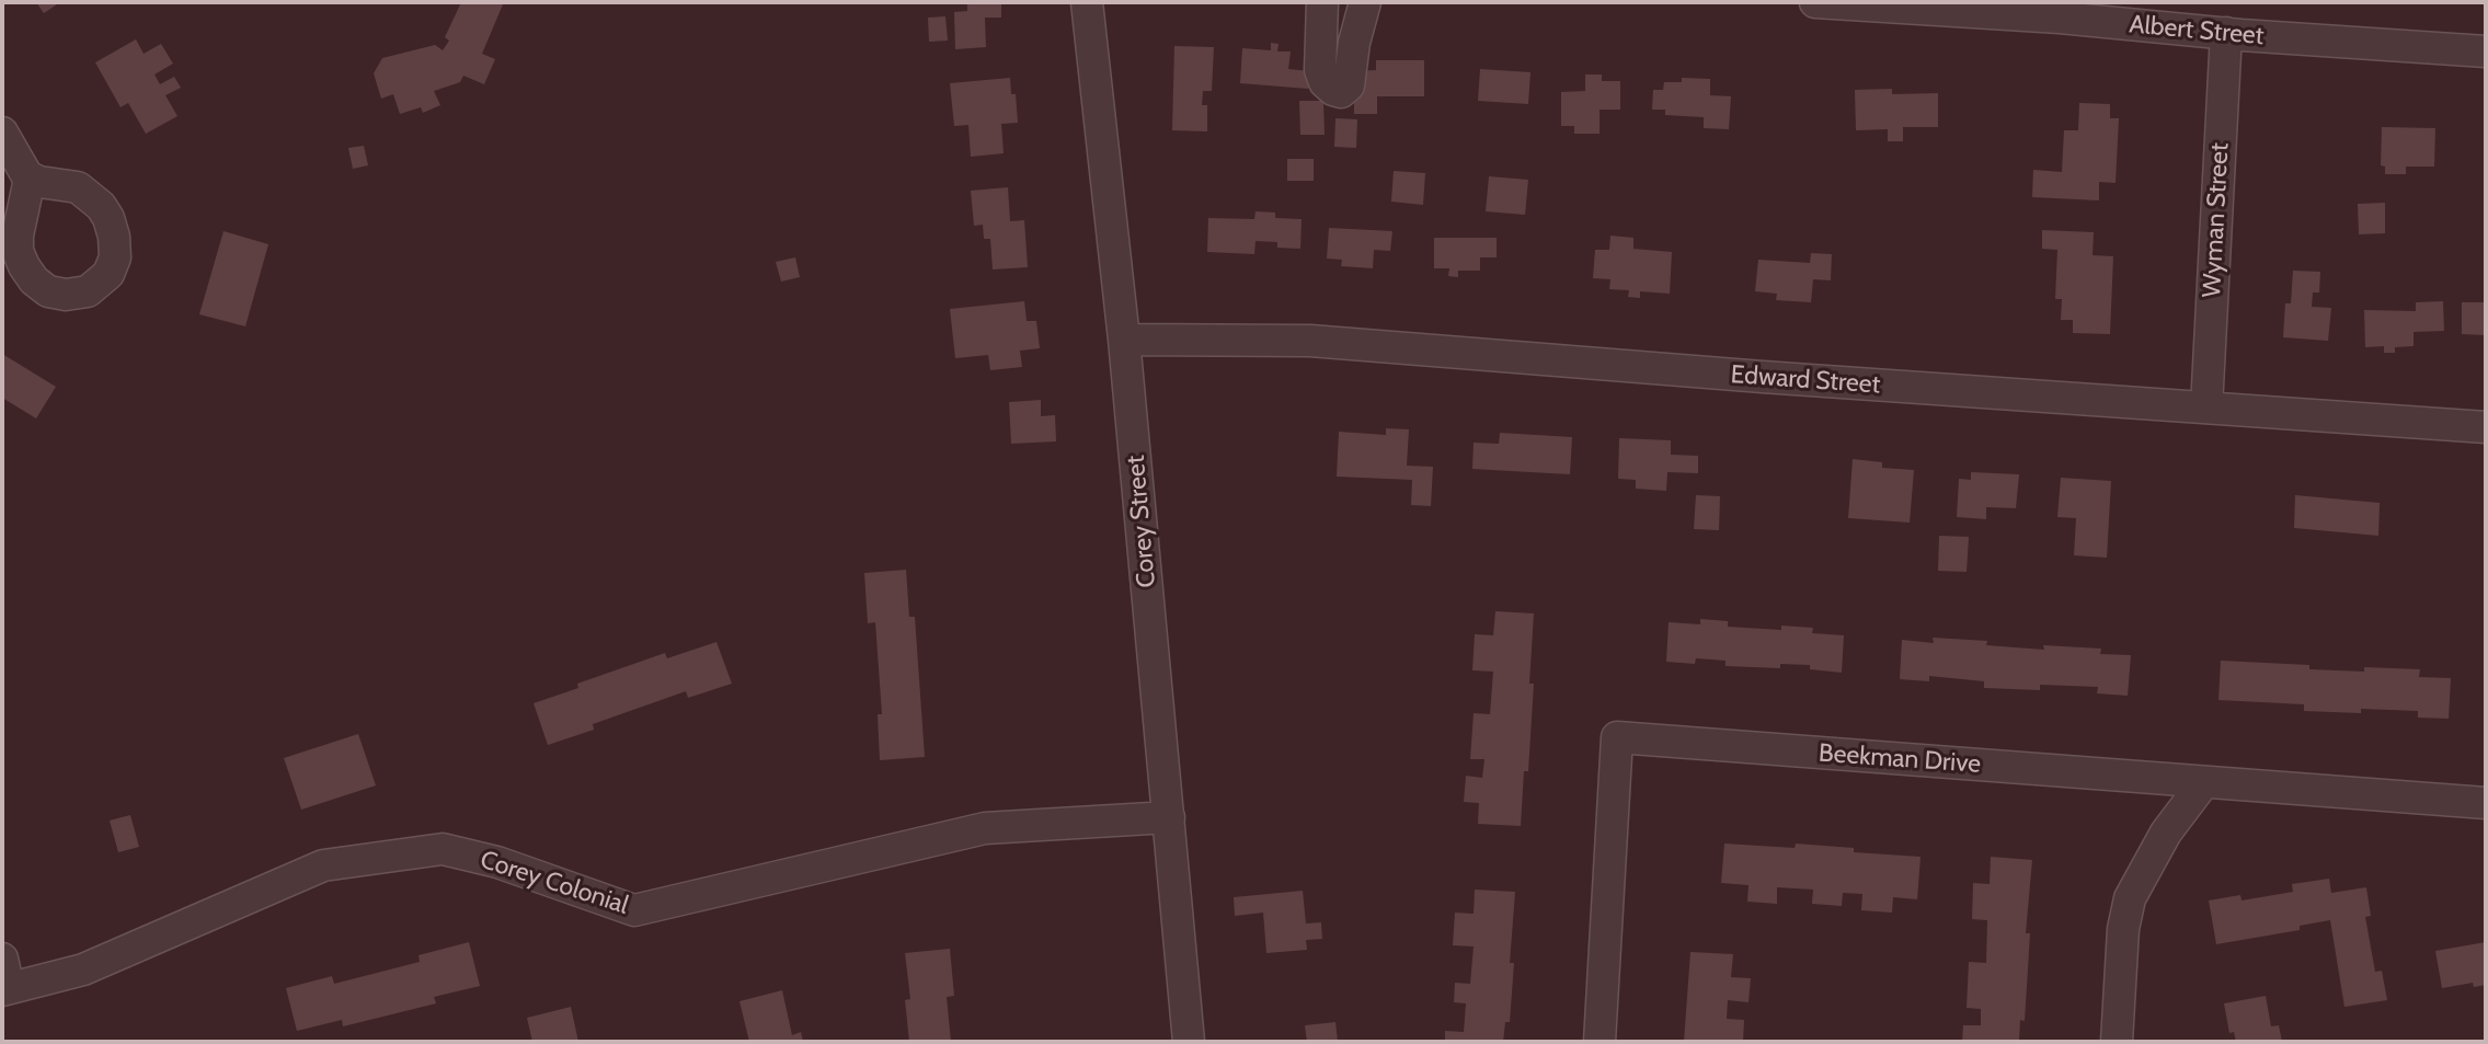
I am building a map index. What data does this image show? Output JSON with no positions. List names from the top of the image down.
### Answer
{
  "streets": {
    "street": [
      "Albert Street",
      "Wyman Street",
      "Edward Street",
      "Corey Street",
      "Beekman Drive",
      "Corey Colonial"
    ]
  },
  "crossings": [
    ["Albert Street", "Wyman Street"],
    ["Wyman Street", "Edward Street"],
    ["Edward Street", "Corey Street"],
    ["Corey Street", "Corey Colonial"]
  ]
}
